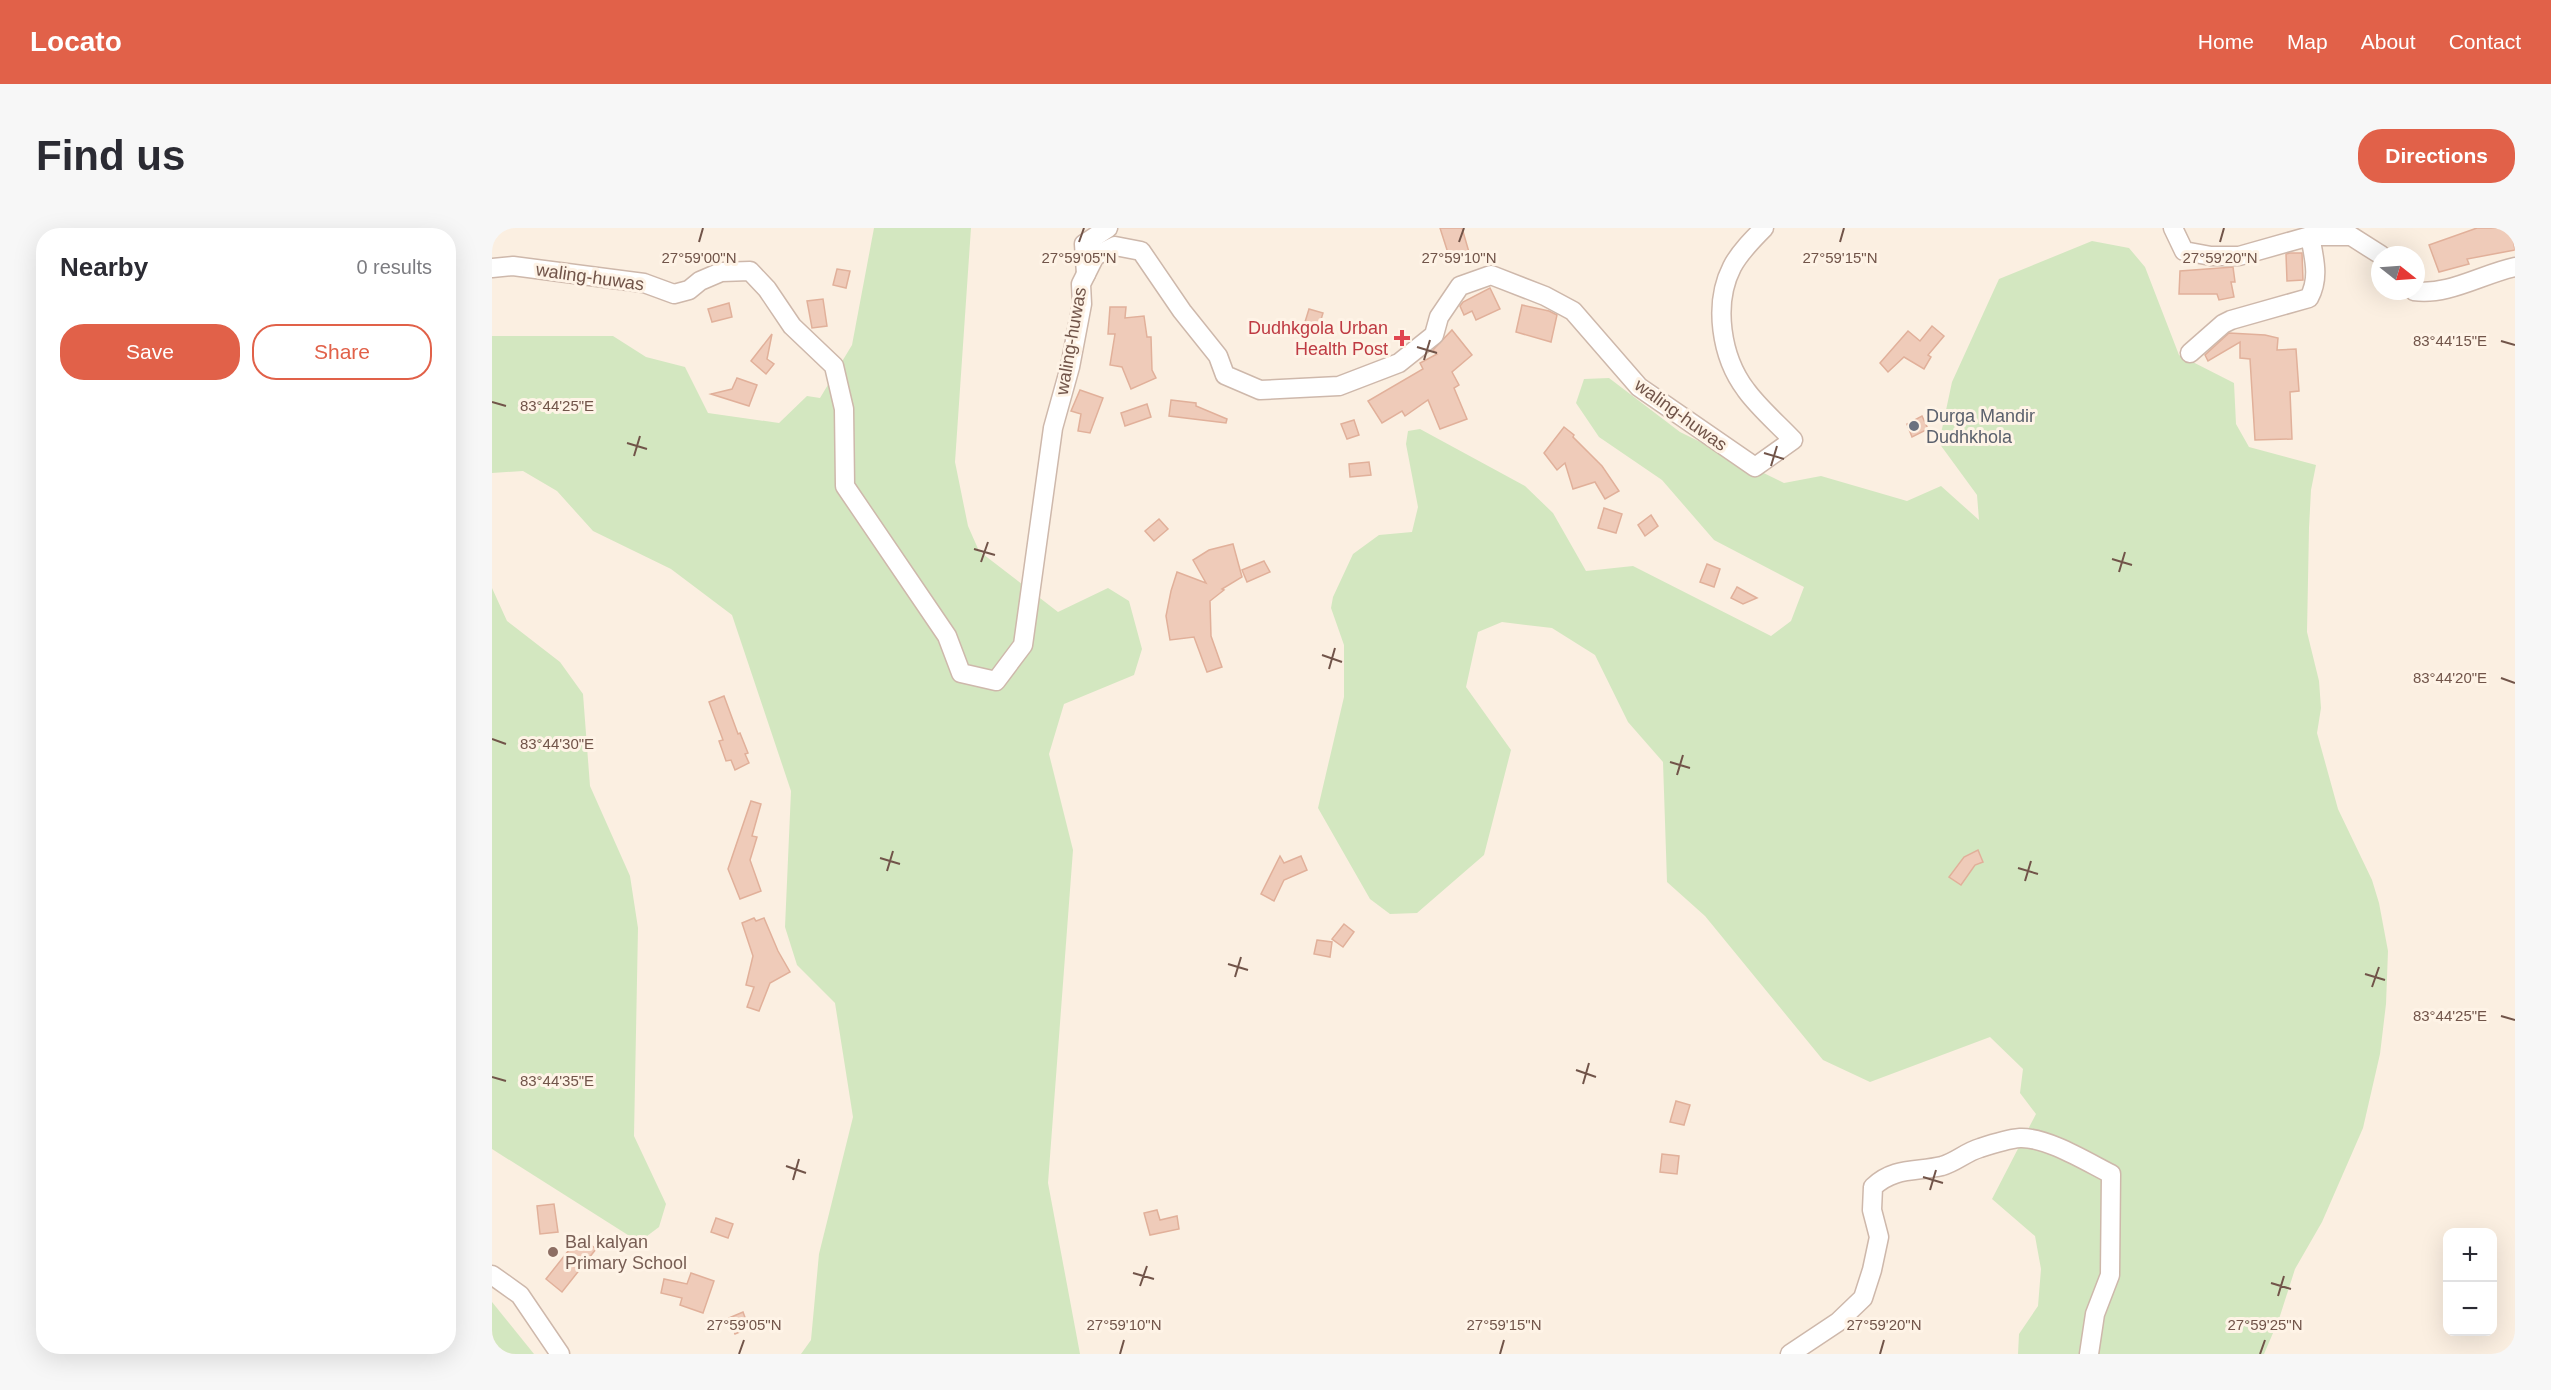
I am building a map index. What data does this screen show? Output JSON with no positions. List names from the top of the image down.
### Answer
{
  "streets": {
    "street": ["waling-huwas"]
  },
  "places": {
    "health": ["Dudhkgola Urban Health Post"],
    "other": ["Durga Mandir Dudhkhola", "Bal kalyan Primary School"]
  },
  "north": "right",
  "page": {
    "header": "Locato",
    "nav": [
      "Home",
      "Map",
      "About",
      "Contact"
    ],
    "buttons": [
      "Directions",
      ["Save", "Share"]
    ],
    "title": "Find us",
    "heading": ["Nearby", "0 results"],
    "map_buttons": ["+", "−"]
  },
  "coordinates": [
    "27°59'00\"N",
    "27°59'05\"N",
    "27°59'10\"N",
    "27°59'15\"N",
    "27°59'20\"N",
    "83°44'15\"E",
    "83°44'25\"E",
    "83°44'20\"E",
    "83°44'30\"E",
    "83°44'35\"E",
    "27°59'25\"N"
  ]
}
